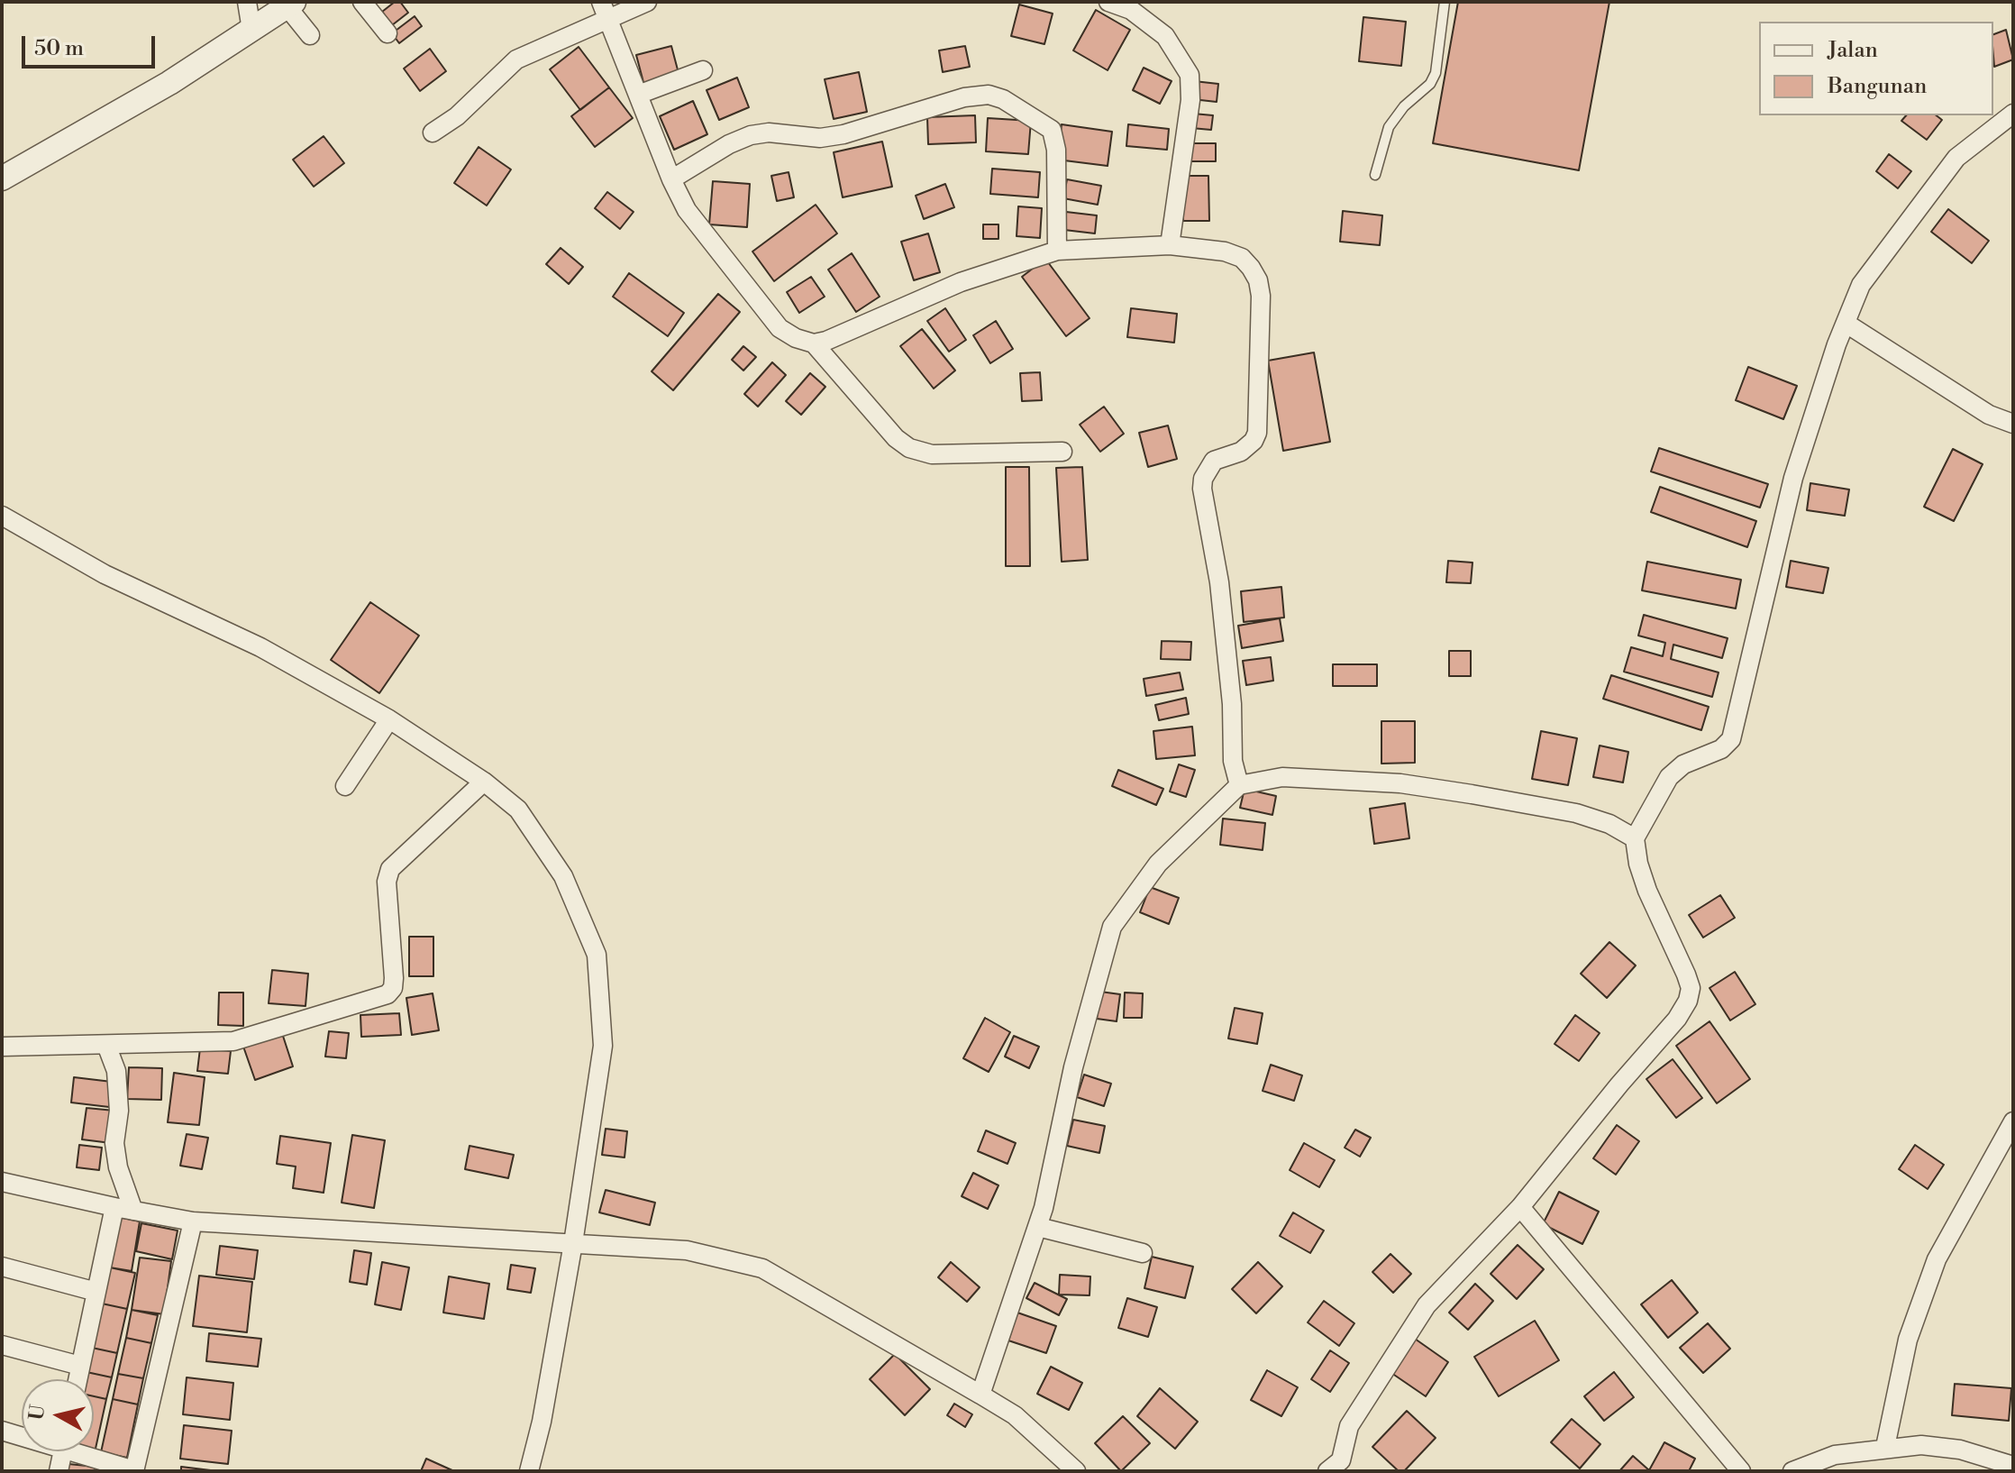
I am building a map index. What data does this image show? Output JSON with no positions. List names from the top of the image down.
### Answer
{
  "legend": ["Jalan", "Bangunan"],
  "scale_bar": "50 m",
  "north": "left"
}
